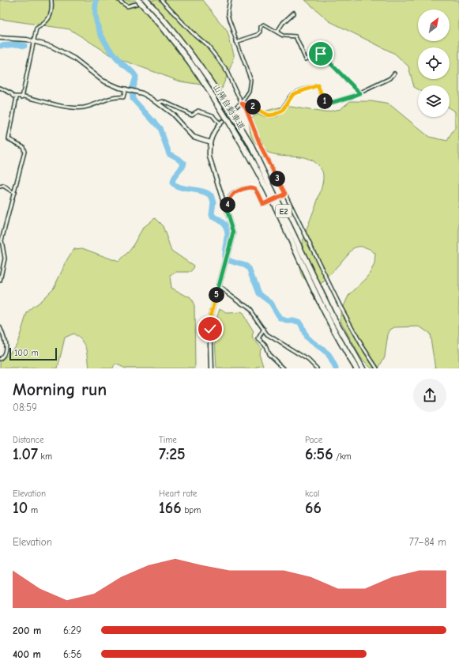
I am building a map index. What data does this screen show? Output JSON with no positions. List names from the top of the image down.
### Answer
{
  "streets": {
    "highway": ["山陽自動車道", "E2"]
  },
  "scale_bar": "100 m",
  "north": "top right",
  "page": {
    "pins": [
      "1",
      "2",
      "3",
      "4",
      "5"
    ],
    "scale": "100 m",
    "heading": ["Morning run", "08:59"],
    "stats": [
      ["Distance", "1.07 km"],
      ["Time", "7:25"],
      ["Pace", "6:56 /km"],
      ["Elevation", "10 m"],
      ["Heart rate", "166 bpm"],
      ["kcal", "66"]
    ],
    "chart": ["Elevation", "77–84 m"],
    "list": [
      {
        "name": "200 m",
        "note": "6:29"
      },
      {
        "name": "400 m",
        "note": "6:56"
      }
    ]
  }
}
